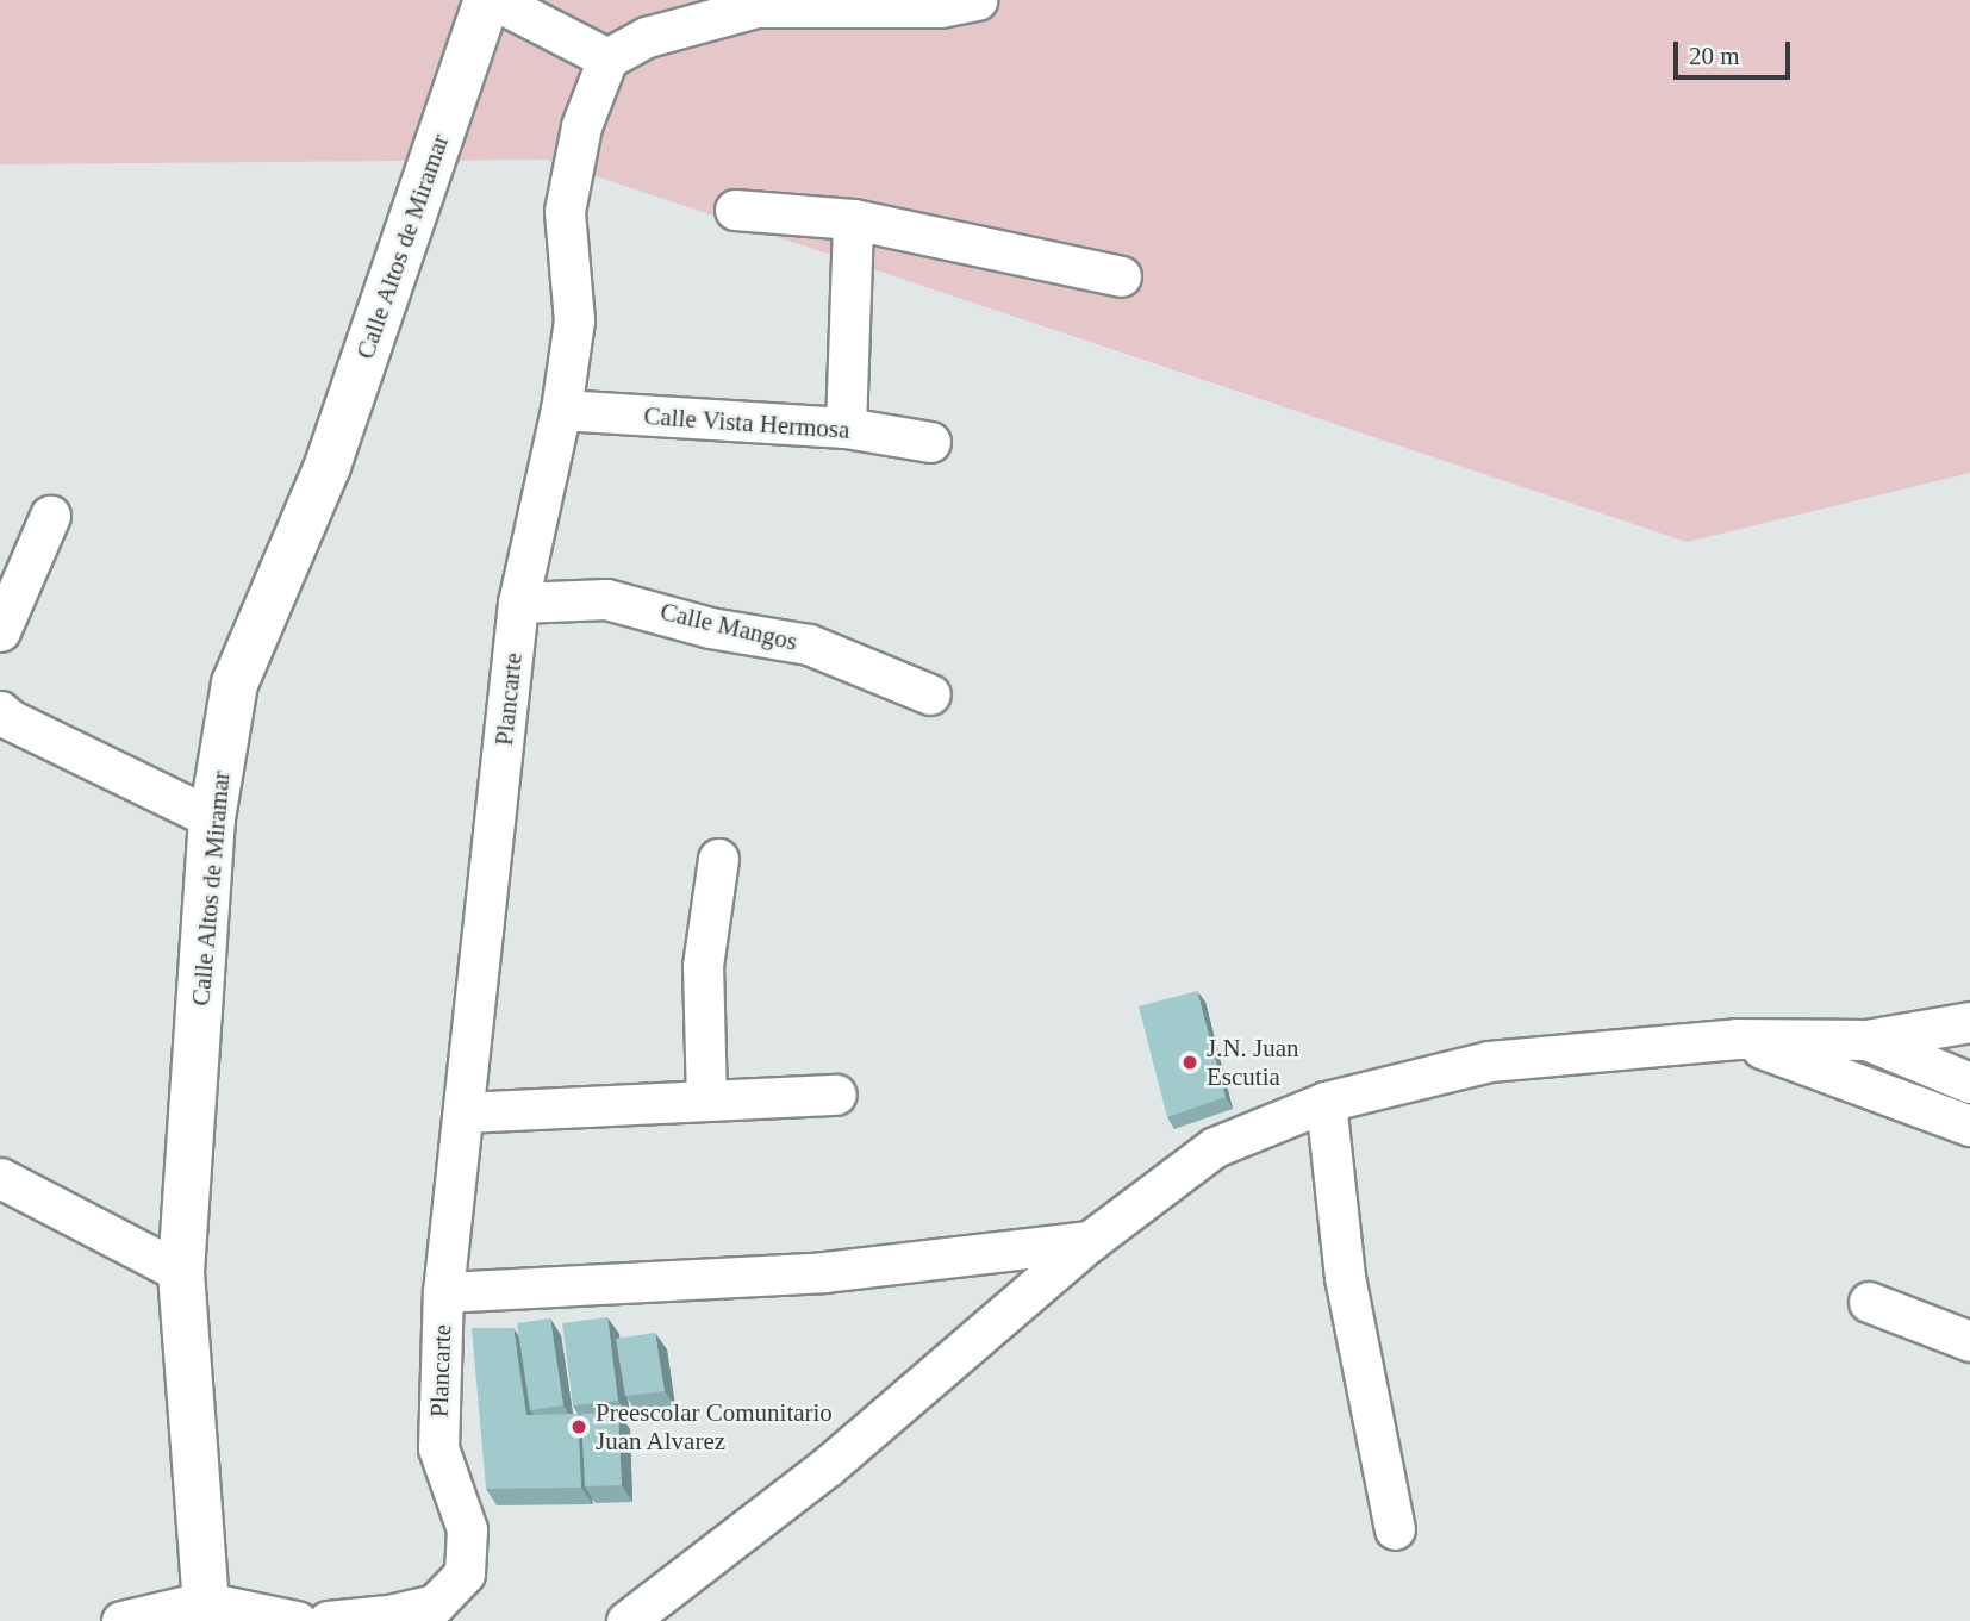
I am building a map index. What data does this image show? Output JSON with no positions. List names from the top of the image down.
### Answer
{
  "streets": {
    "street": [
      "Calle Altos de Miramar",
      "Calle Vista Hermosa",
      "Calle Mangos",
      "Plancarte"
    ]
  },
  "crossings": [
    ["Calle Vista Hermosa", "Plancarte"],
    ["Calle Mangos", "Plancarte"]
  ],
  "places": ["J.N. Juan Escutia", "Preescolar Comunitario Juan Alvarez"],
  "scale_bar": "20 m"
}
